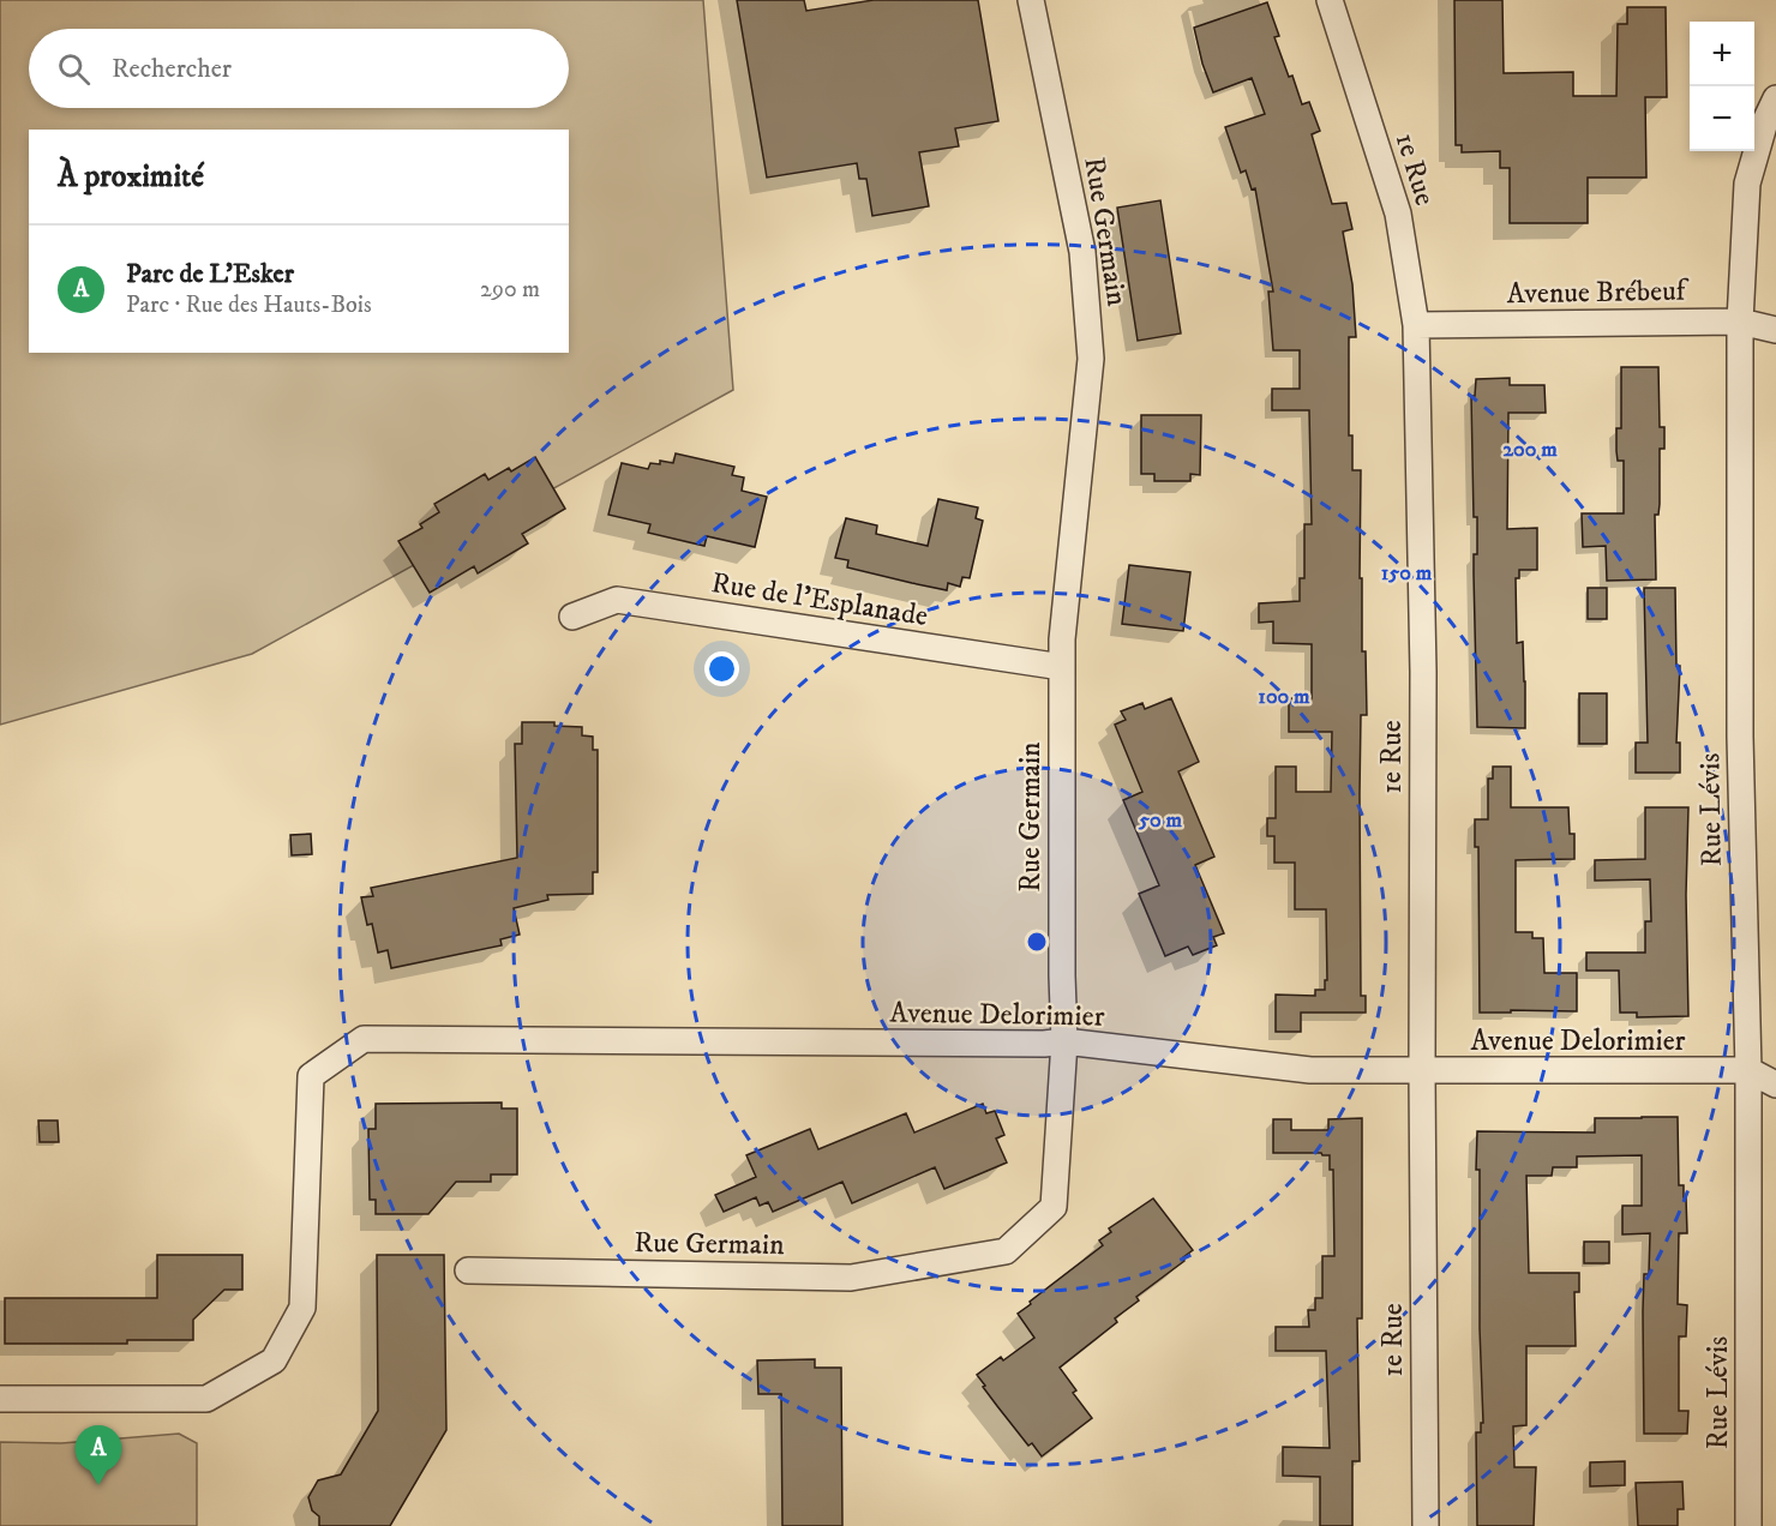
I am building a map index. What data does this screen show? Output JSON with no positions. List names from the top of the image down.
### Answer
{
  "streets": {
    "street": [
      "1e Rue",
      "Rue Germain",
      "Avenue Brébeuf",
      "Rue de l'Esplanade",
      "Rue Lévis",
      "Avenue Delorimier"
    ]
  },
  "crossings": [
    ["1e Rue", "Avenue Brébeuf"],
    ["1e Rue", "Avenue Delorimier"],
    ["Rue Germain", "Rue de l'Esplanade"],
    ["Rue Germain", "Avenue Delorimier"],
    ["Avenue Brébeuf", "Rue Lévis"],
    ["Rue Lévis", "Avenue Delorimier"]
  ],
  "page": {
    "map_buttons": ["+", "−"],
    "search": "Rechercher",
    "heading": "À proximité",
    "list": [
      {
        "mark": "A",
        "name": "Parc de L'Esker",
        "note": "Parc · Rue des Hauts-Bois",
        "value": "290 m"
      }
    ],
    "pins": "A"
  },
  "rings": [
    "200 m",
    "150 m",
    "100 m",
    "50 m"
  ]
}
